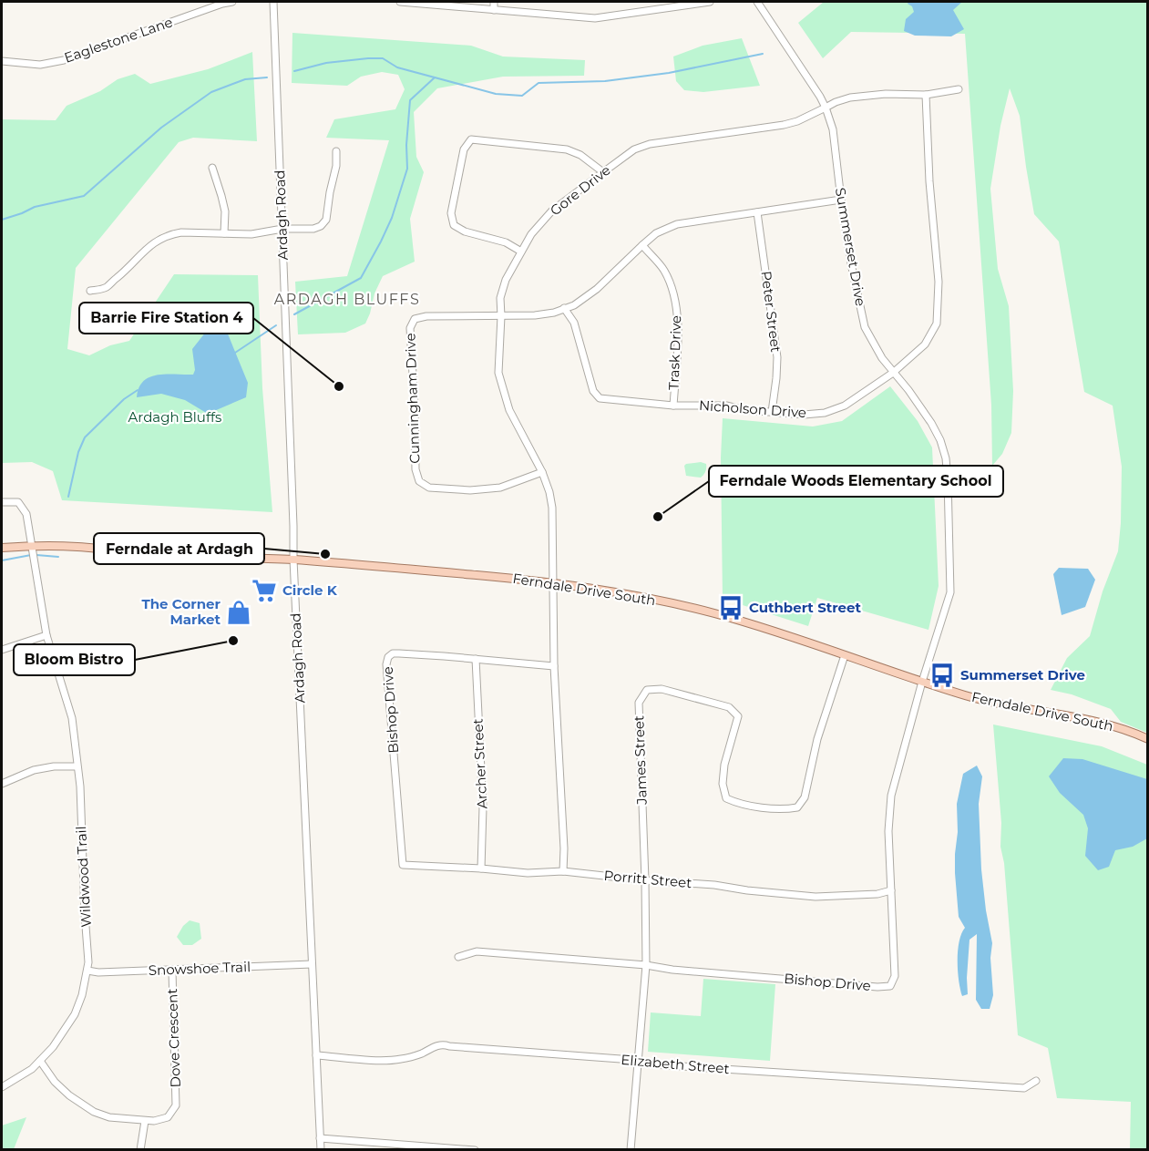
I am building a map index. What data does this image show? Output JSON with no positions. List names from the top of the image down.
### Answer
{
  "streets": {
    "main road": ["Ferndale Drive South"],
    "street": [
      "Eaglestone Lane",
      "Gore Drive",
      "Ardagh Road",
      "Summerset Drive",
      "Peter Street",
      "Trask Drive",
      "Cunningham Drive",
      "Nicholson Drive",
      "Bishop Drive",
      "James Street",
      "Archer Street",
      "Wildwood Trail",
      "Porritt Street",
      "Snowshoe Trail",
      "Dove Crescent",
      "Elizabeth Street"
    ]
  },
  "crossings": [
    ["Gore Drive", "Summerset Drive"],
    ["Gore Drive", "Cunningham Drive"],
    ["Gore Drive", "Nicholson Drive"],
    ["Gore Drive", "Ferndale Drive South"],
    ["Ardagh Road", "Ferndale Drive South"],
    ["Ardagh Road", "Snowshoe Trail"],
    ["Ardagh Road", "Elizabeth Street"],
    ["Summerset Drive", "Cunningham Drive"],
    ["Summerset Drive", "Nicholson Drive"],
    ["Summerset Drive", "Ferndale Drive South"],
    ["Summerset Drive", "Bishop Drive"],
    ["Peter Street", "Cunningham Drive"],
    ["Peter Street", "Nicholson Drive"],
    ["Trask Drive", "Cunningham Drive"],
    ["Trask Drive", "Nicholson Drive"],
    ["Cunningham Drive", "Nicholson Drive"],
    ["Ferndale Drive South", "Bishop Drive"],
    ["Ferndale Drive South", "James Street"],
    ["Ferndale Drive South", "Wildwood Trail"],
    ["Bishop Drive", "James Street"],
    ["Bishop Drive", "Archer Street"],
    ["Bishop Drive", "Porritt Street"],
    ["James Street", "Porritt Street"],
    ["James Street", "Elizabeth Street"],
    ["Archer Street", "Porritt Street"],
    ["Wildwood Trail", "Snowshoe Trail"],
    ["Wildwood Trail", "Dove Crescent"],
    ["Snowshoe Trail", "Dove Crescent"]
  ],
  "districts": ["ARDAGH BLUFFS"],
  "parks": ["Ardagh Bluffs"],
  "places": {
    "other": [
      "Barrie Fire Station 4",
      "Ferndale Woods Elementary School",
      "Ferndale at Ardagh",
      "Bloom Bistro"
    ],
    "supermarket": ["Circle K"],
    "bus stop": ["Cuthbert Street", "Summerset Drive"],
    "shop": ["The Corner Market"]
  }
}
